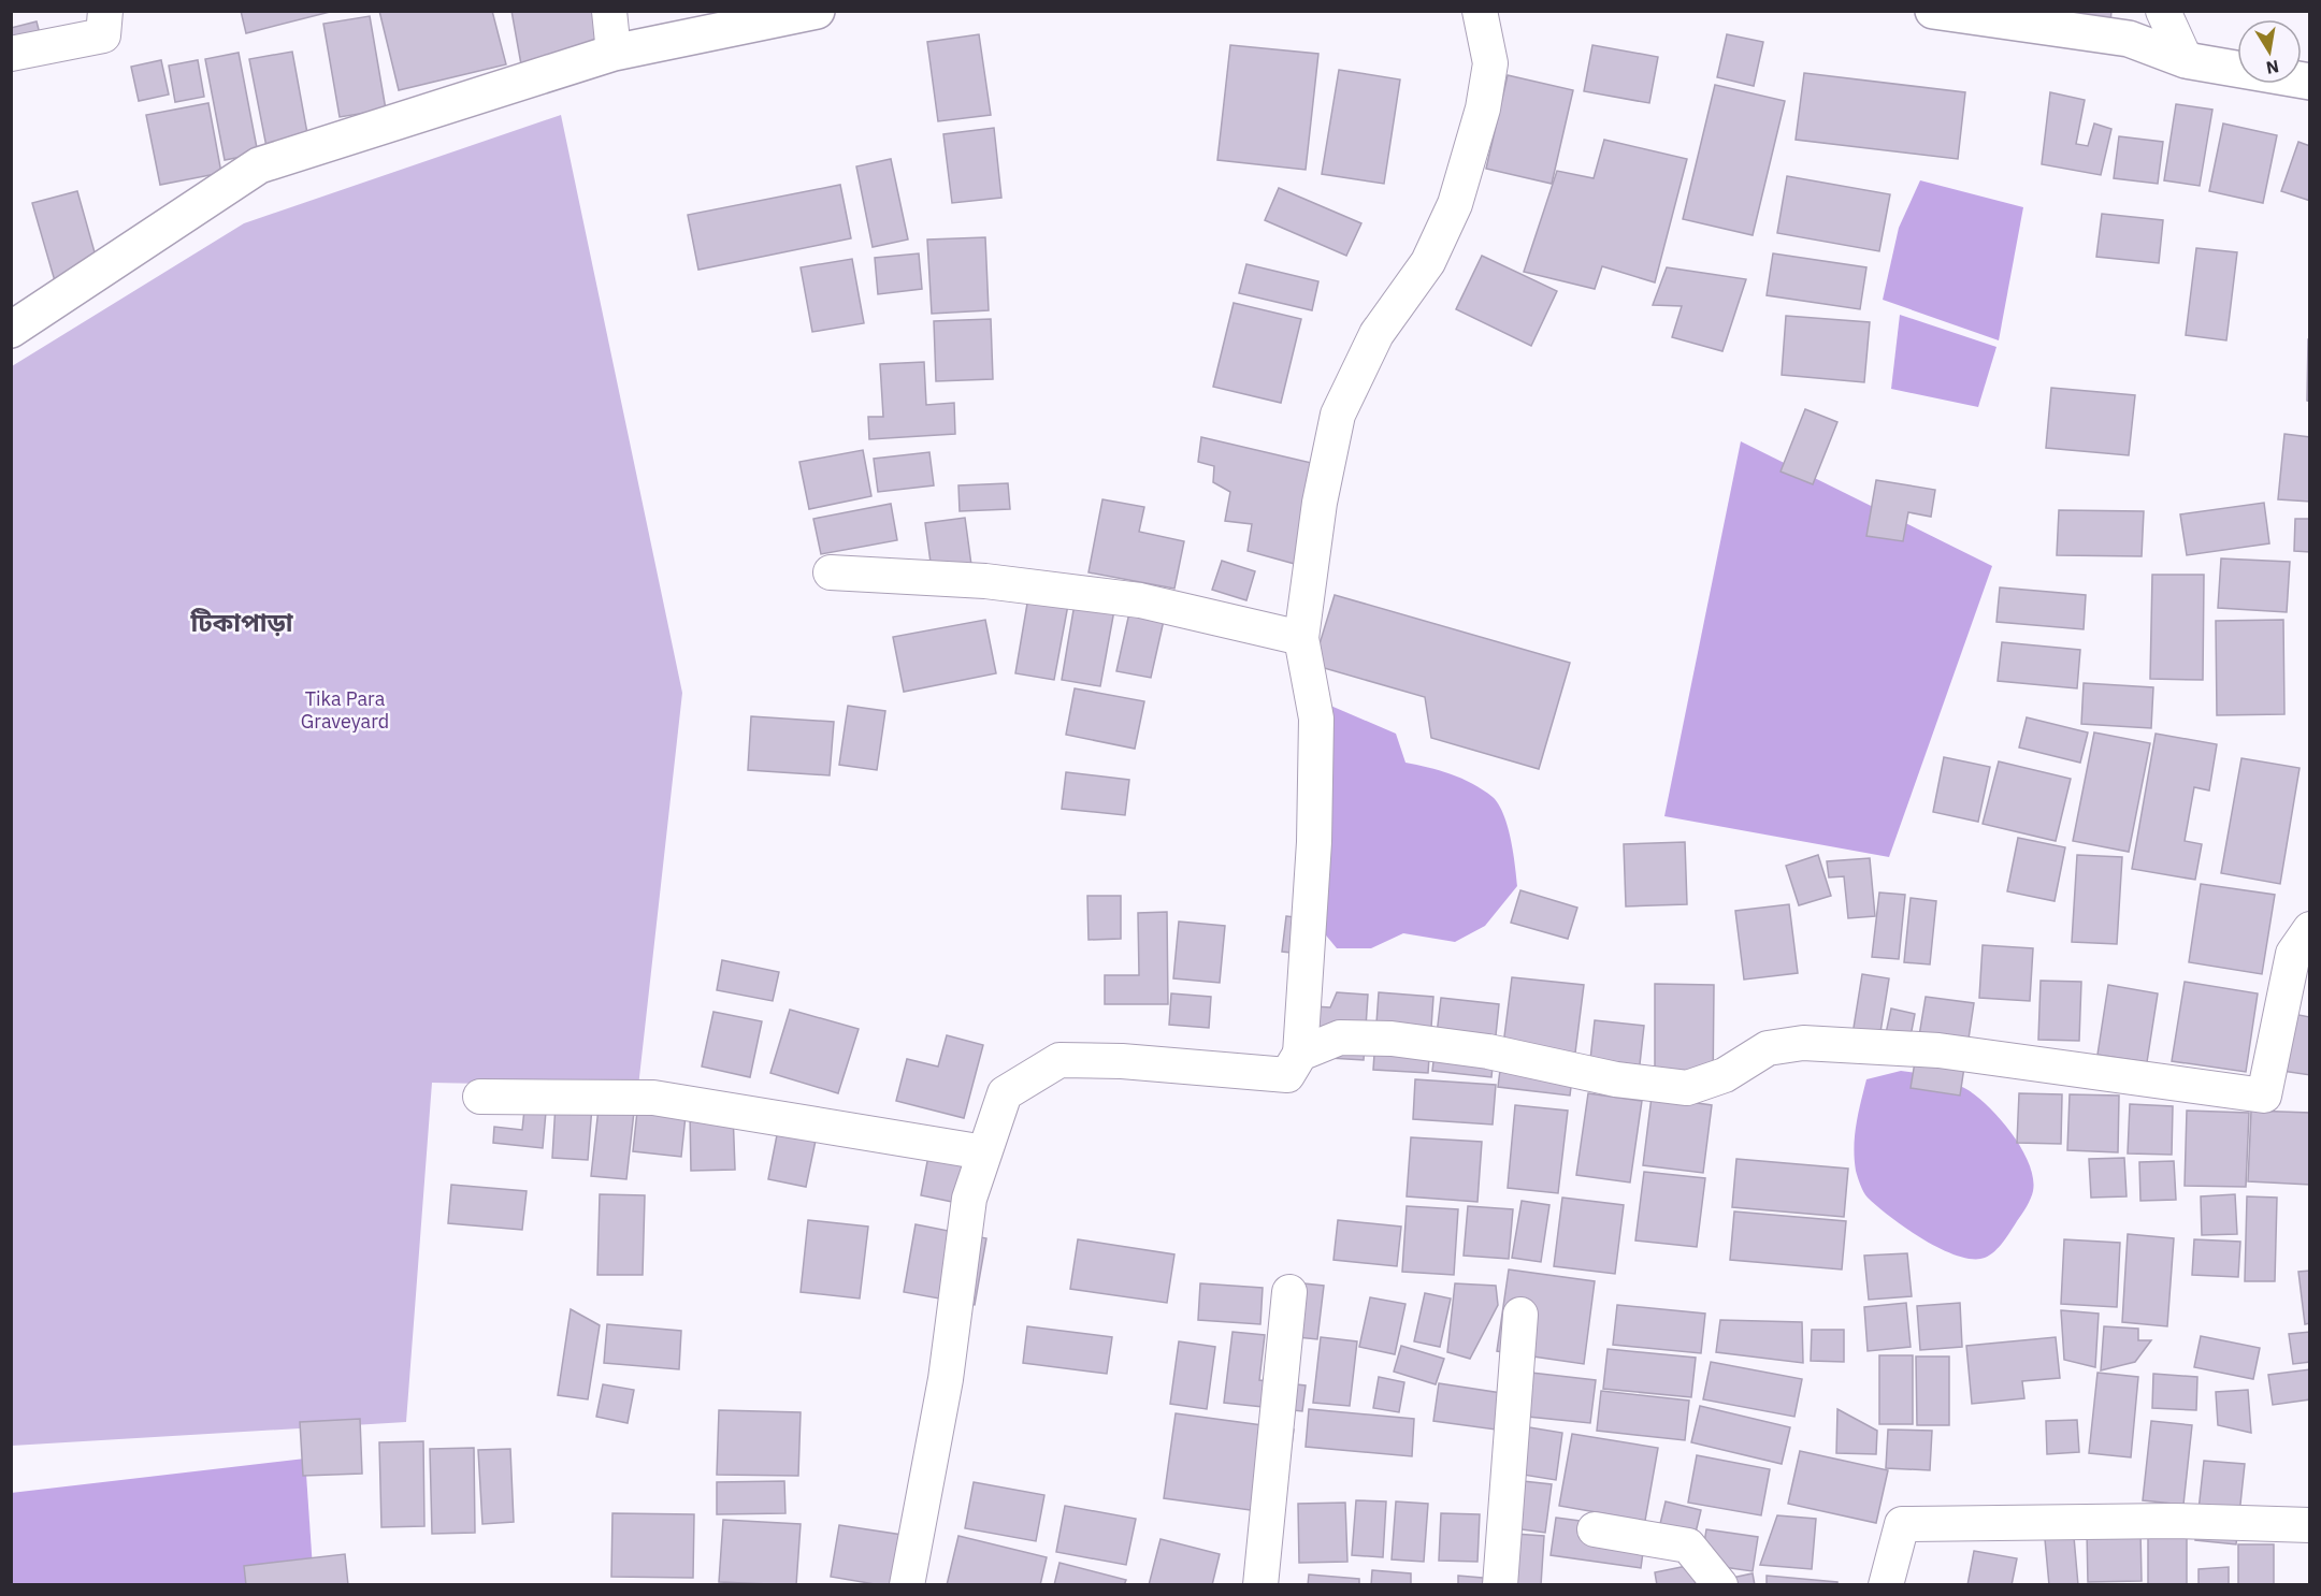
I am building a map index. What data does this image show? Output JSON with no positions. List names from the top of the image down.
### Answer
{
  "districts": ["টিকাপাড়া"],
  "parks": ["Tika Para Graveyard"],
  "north": "bottom"
}
